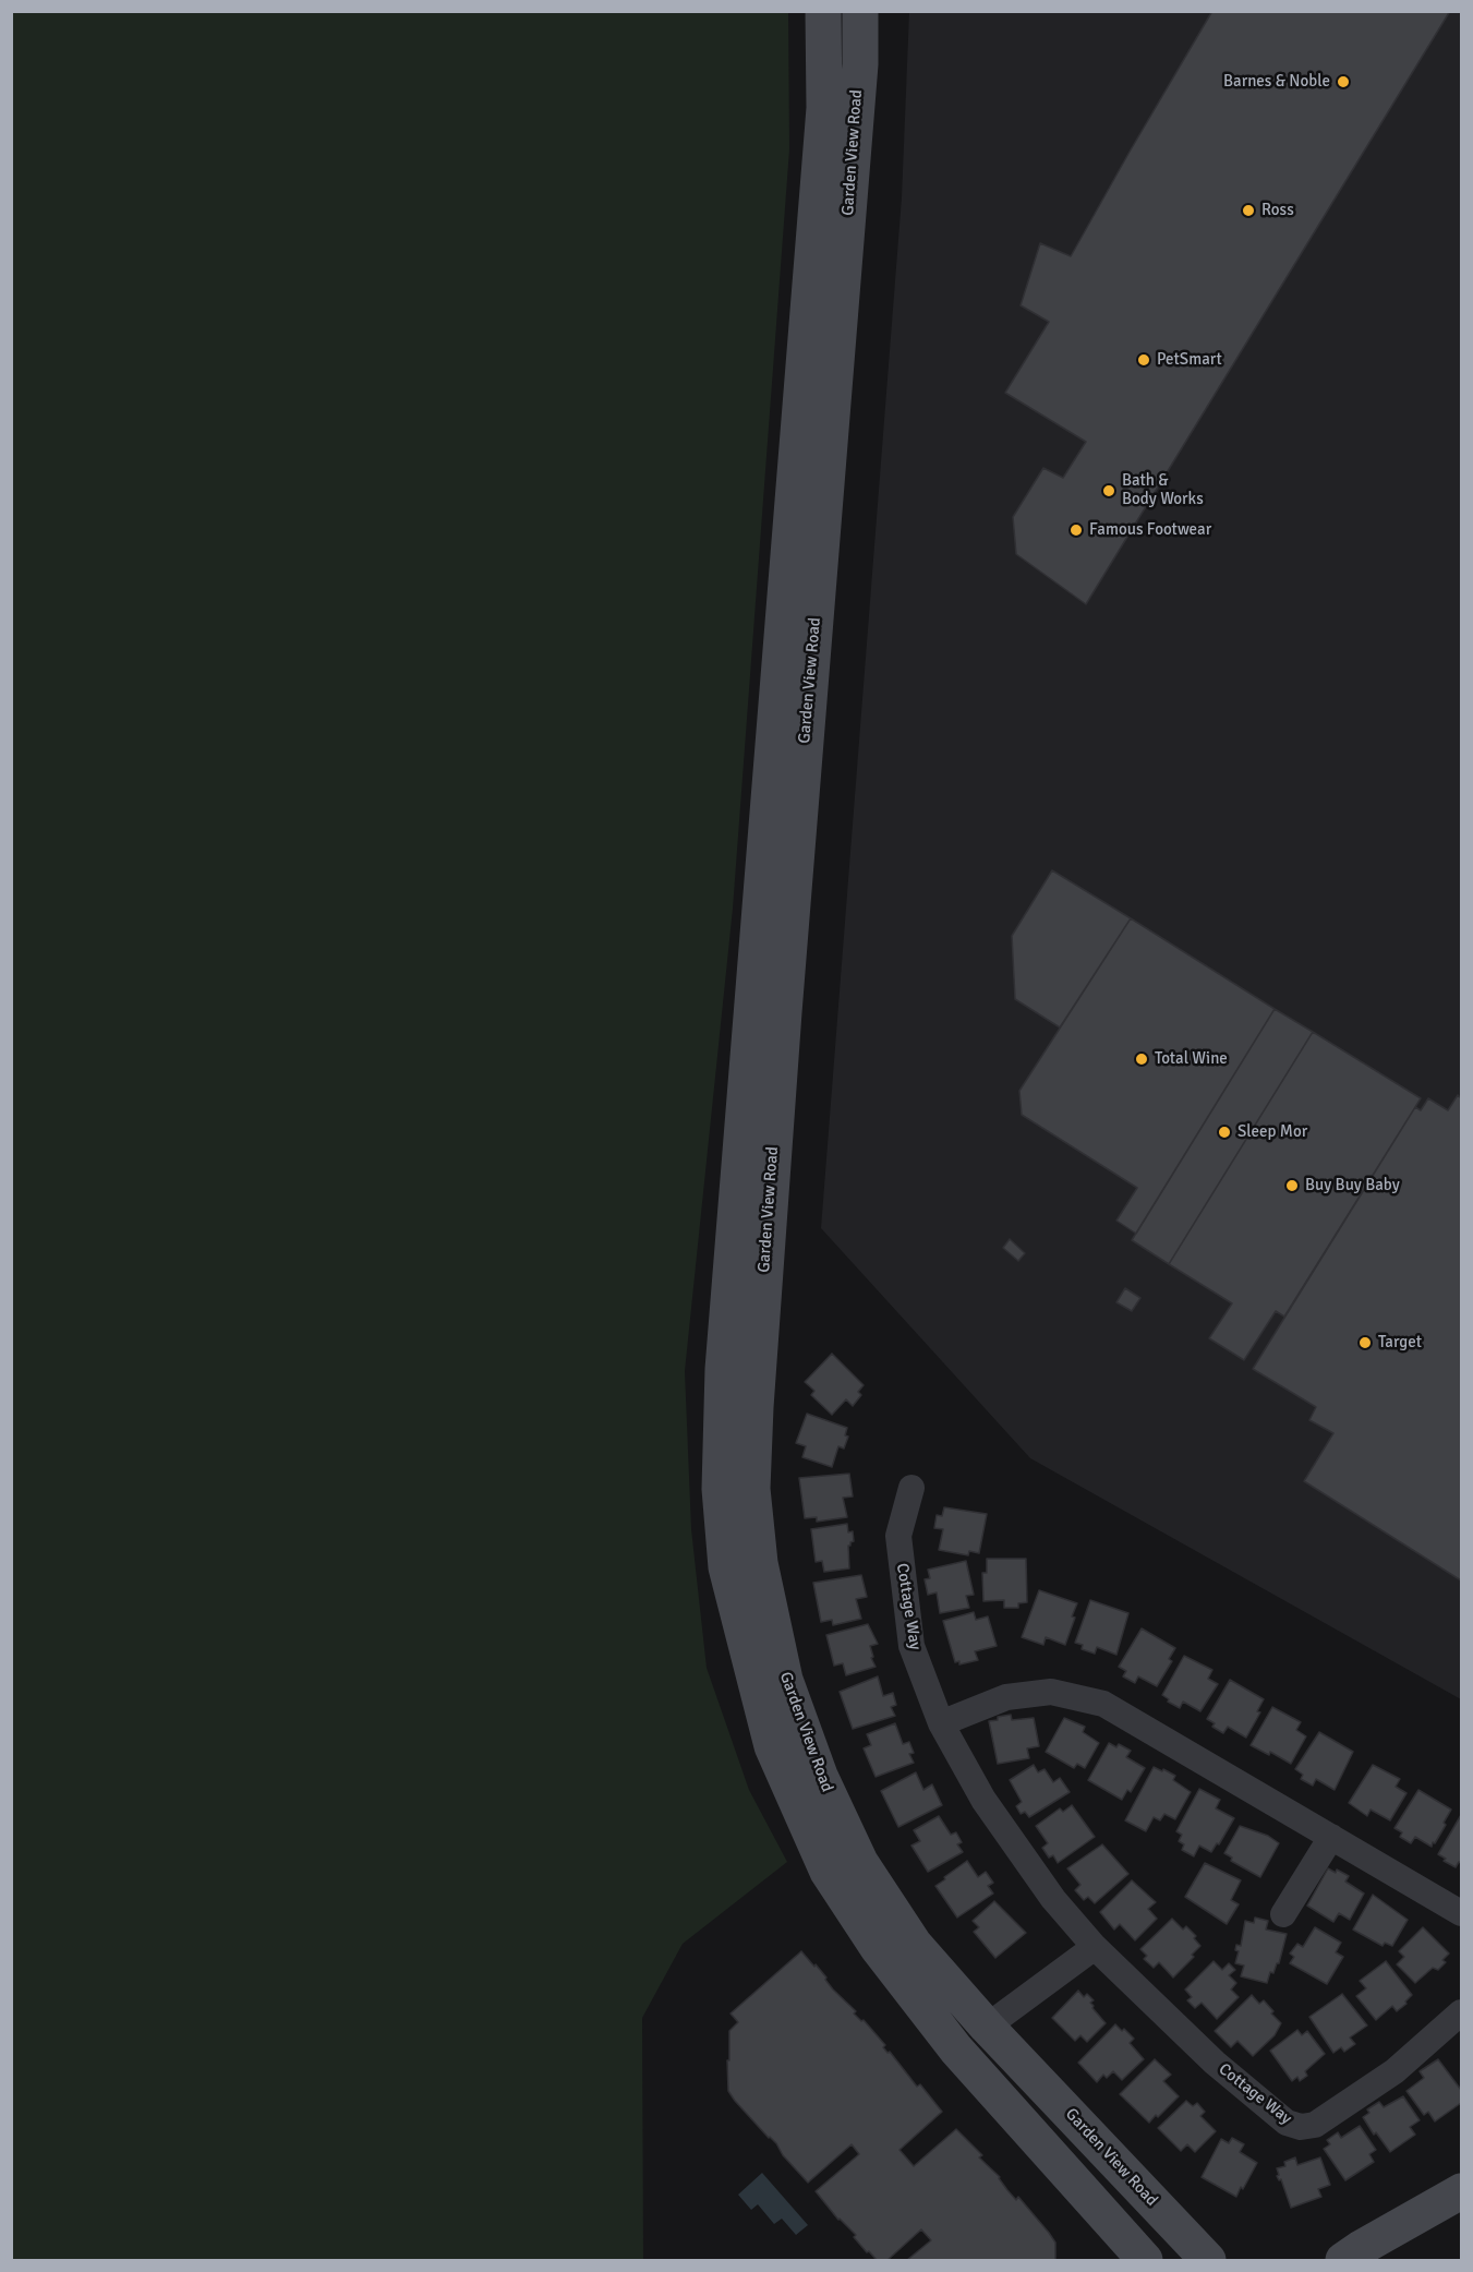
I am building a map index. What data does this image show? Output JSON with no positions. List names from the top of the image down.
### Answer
{
  "streets": {
    "main road": ["Garden View Road"],
    "street": ["Cottage Way"]
  },
  "places": [
    "Barnes & Noble",
    "Ross",
    "PetSmart",
    "Bath & Body Works",
    "Famous Footwear",
    "Total Wine",
    "Sleep Mor",
    "Buy Buy Baby",
    "Target"
  ]
}
